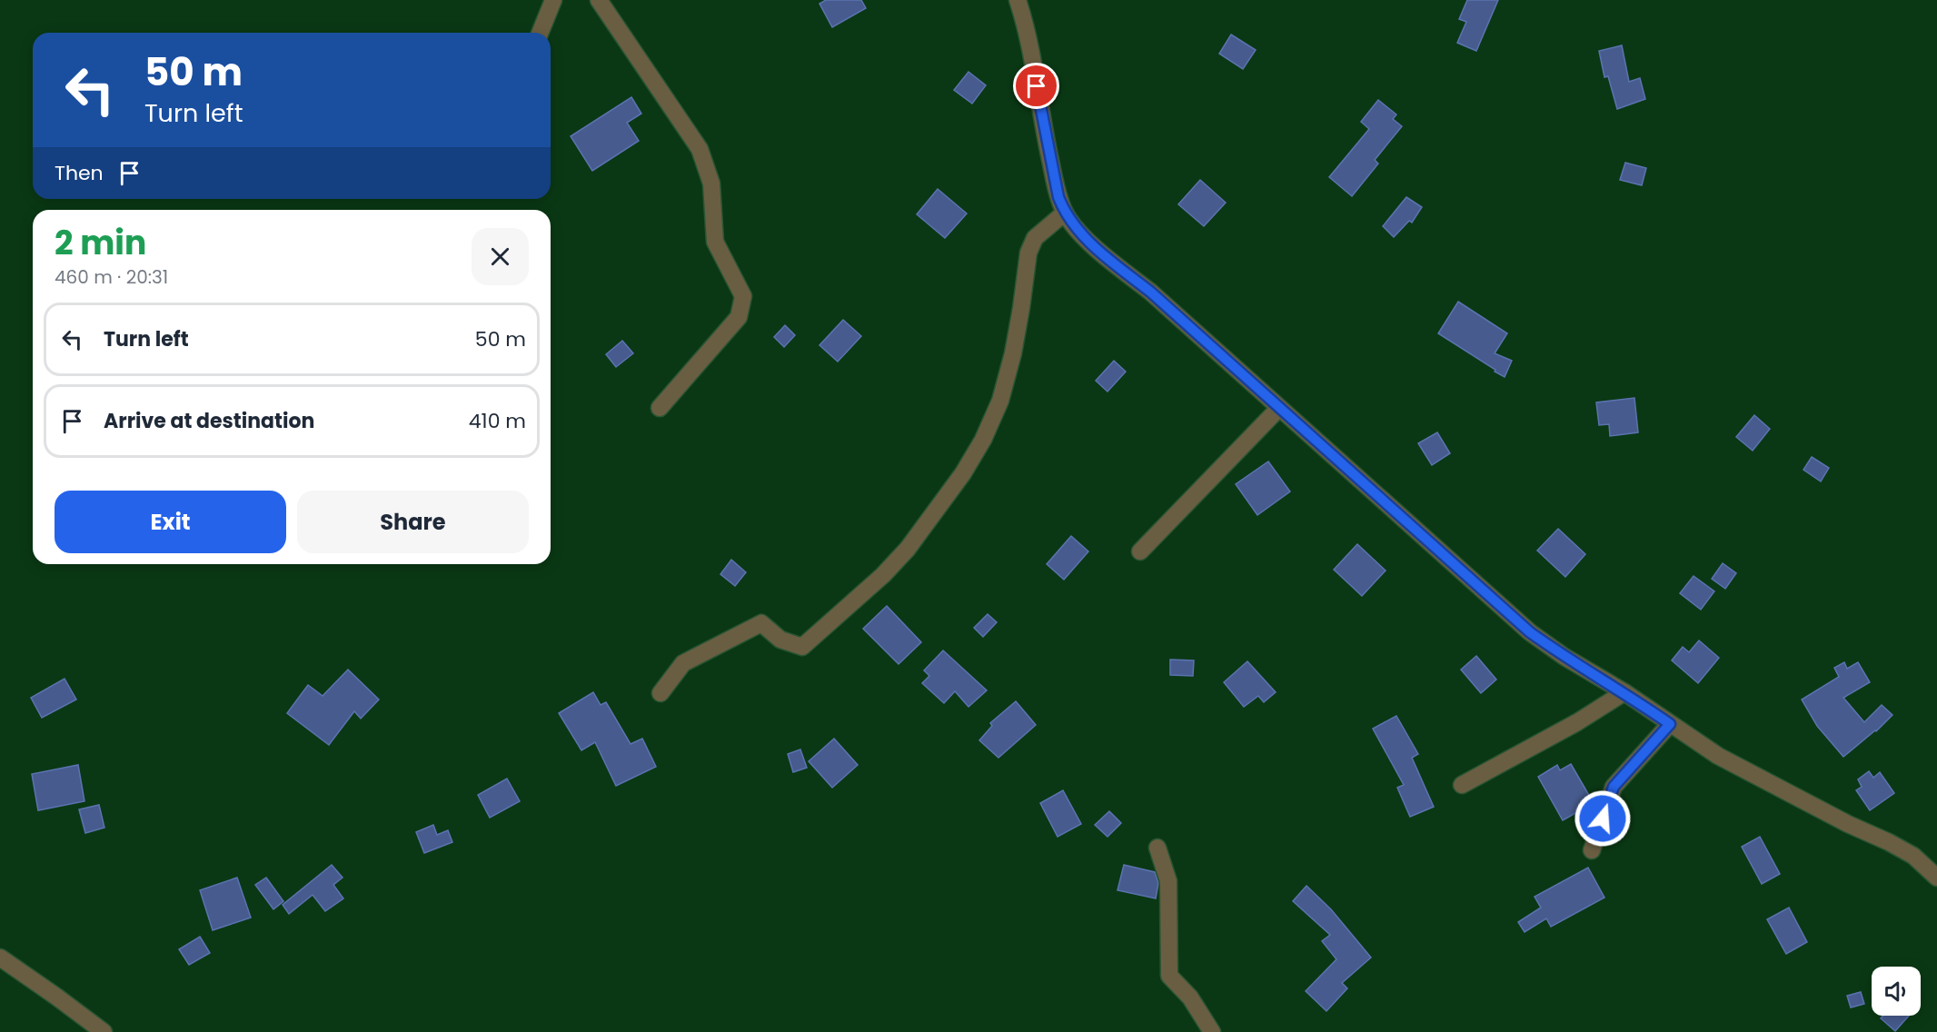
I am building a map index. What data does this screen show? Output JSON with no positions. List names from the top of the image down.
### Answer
{
  "page": {
    "turn": ["50 m", "Turn left"],
    "then": "Then",
    "heading": ["2 min", "460 m · 20:31"],
    "list": [
      {
        "name": "Turn left",
        "value": "50 m"
      },
      {
        "name": "Arrive at destination",
        "value": "410 m"
      }
    ],
    "buttons": ["Exit", "Share"]
  }
}
